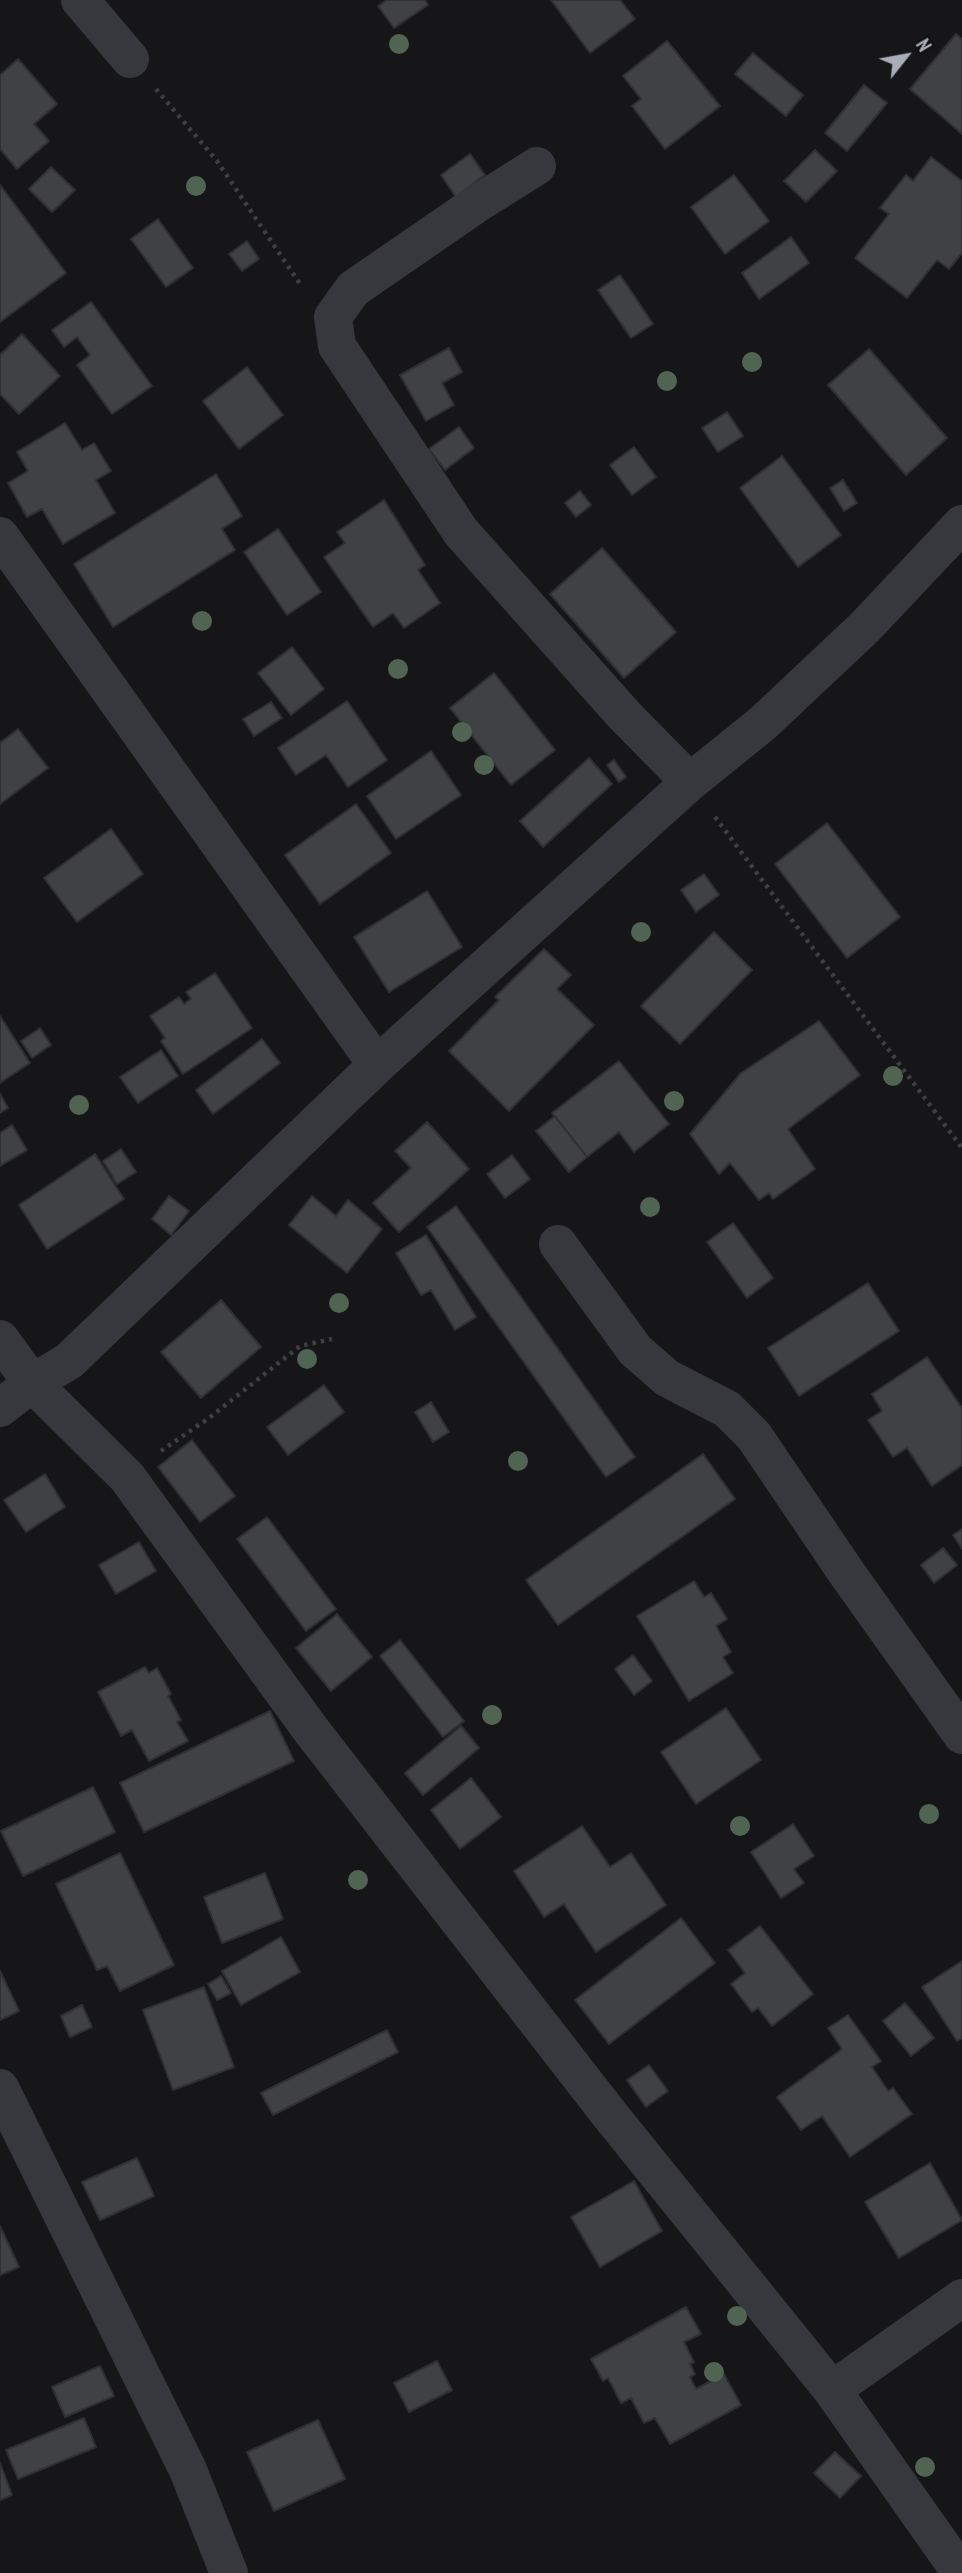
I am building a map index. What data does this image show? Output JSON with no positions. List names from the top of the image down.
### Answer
{
  "north": "top right"
}
